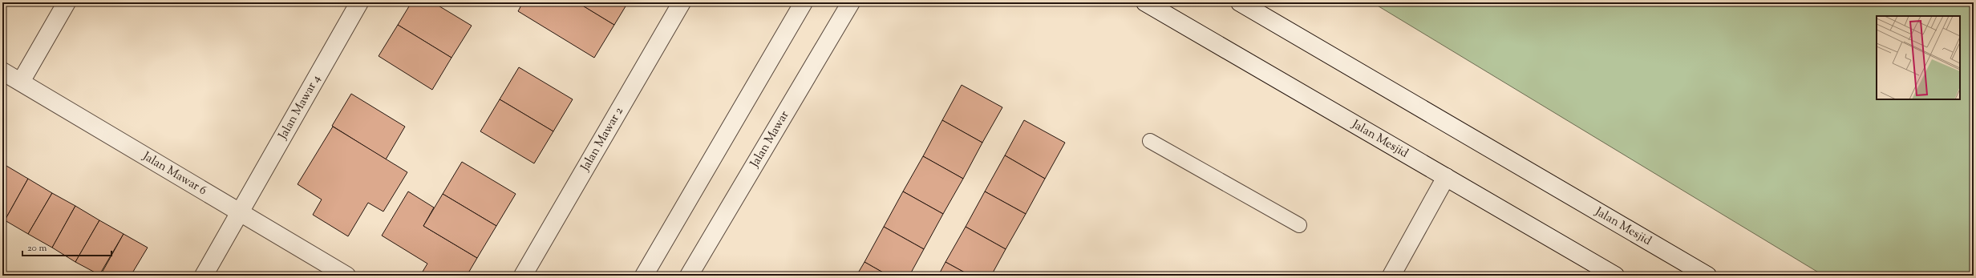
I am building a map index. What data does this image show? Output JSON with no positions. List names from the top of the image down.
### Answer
{
  "streets": {
    "street": [
      "Jalan Mawar 4",
      "Jalan Mesjid",
      "Jalan Mawar 2",
      "Jalan Mawar",
      "Jalan Mawar 6"
    ]
  },
  "crossings": [
    ["Jalan Mawar 4", "Jalan Mawar 6"]
  ],
  "scale_bar": "20 m"
}
